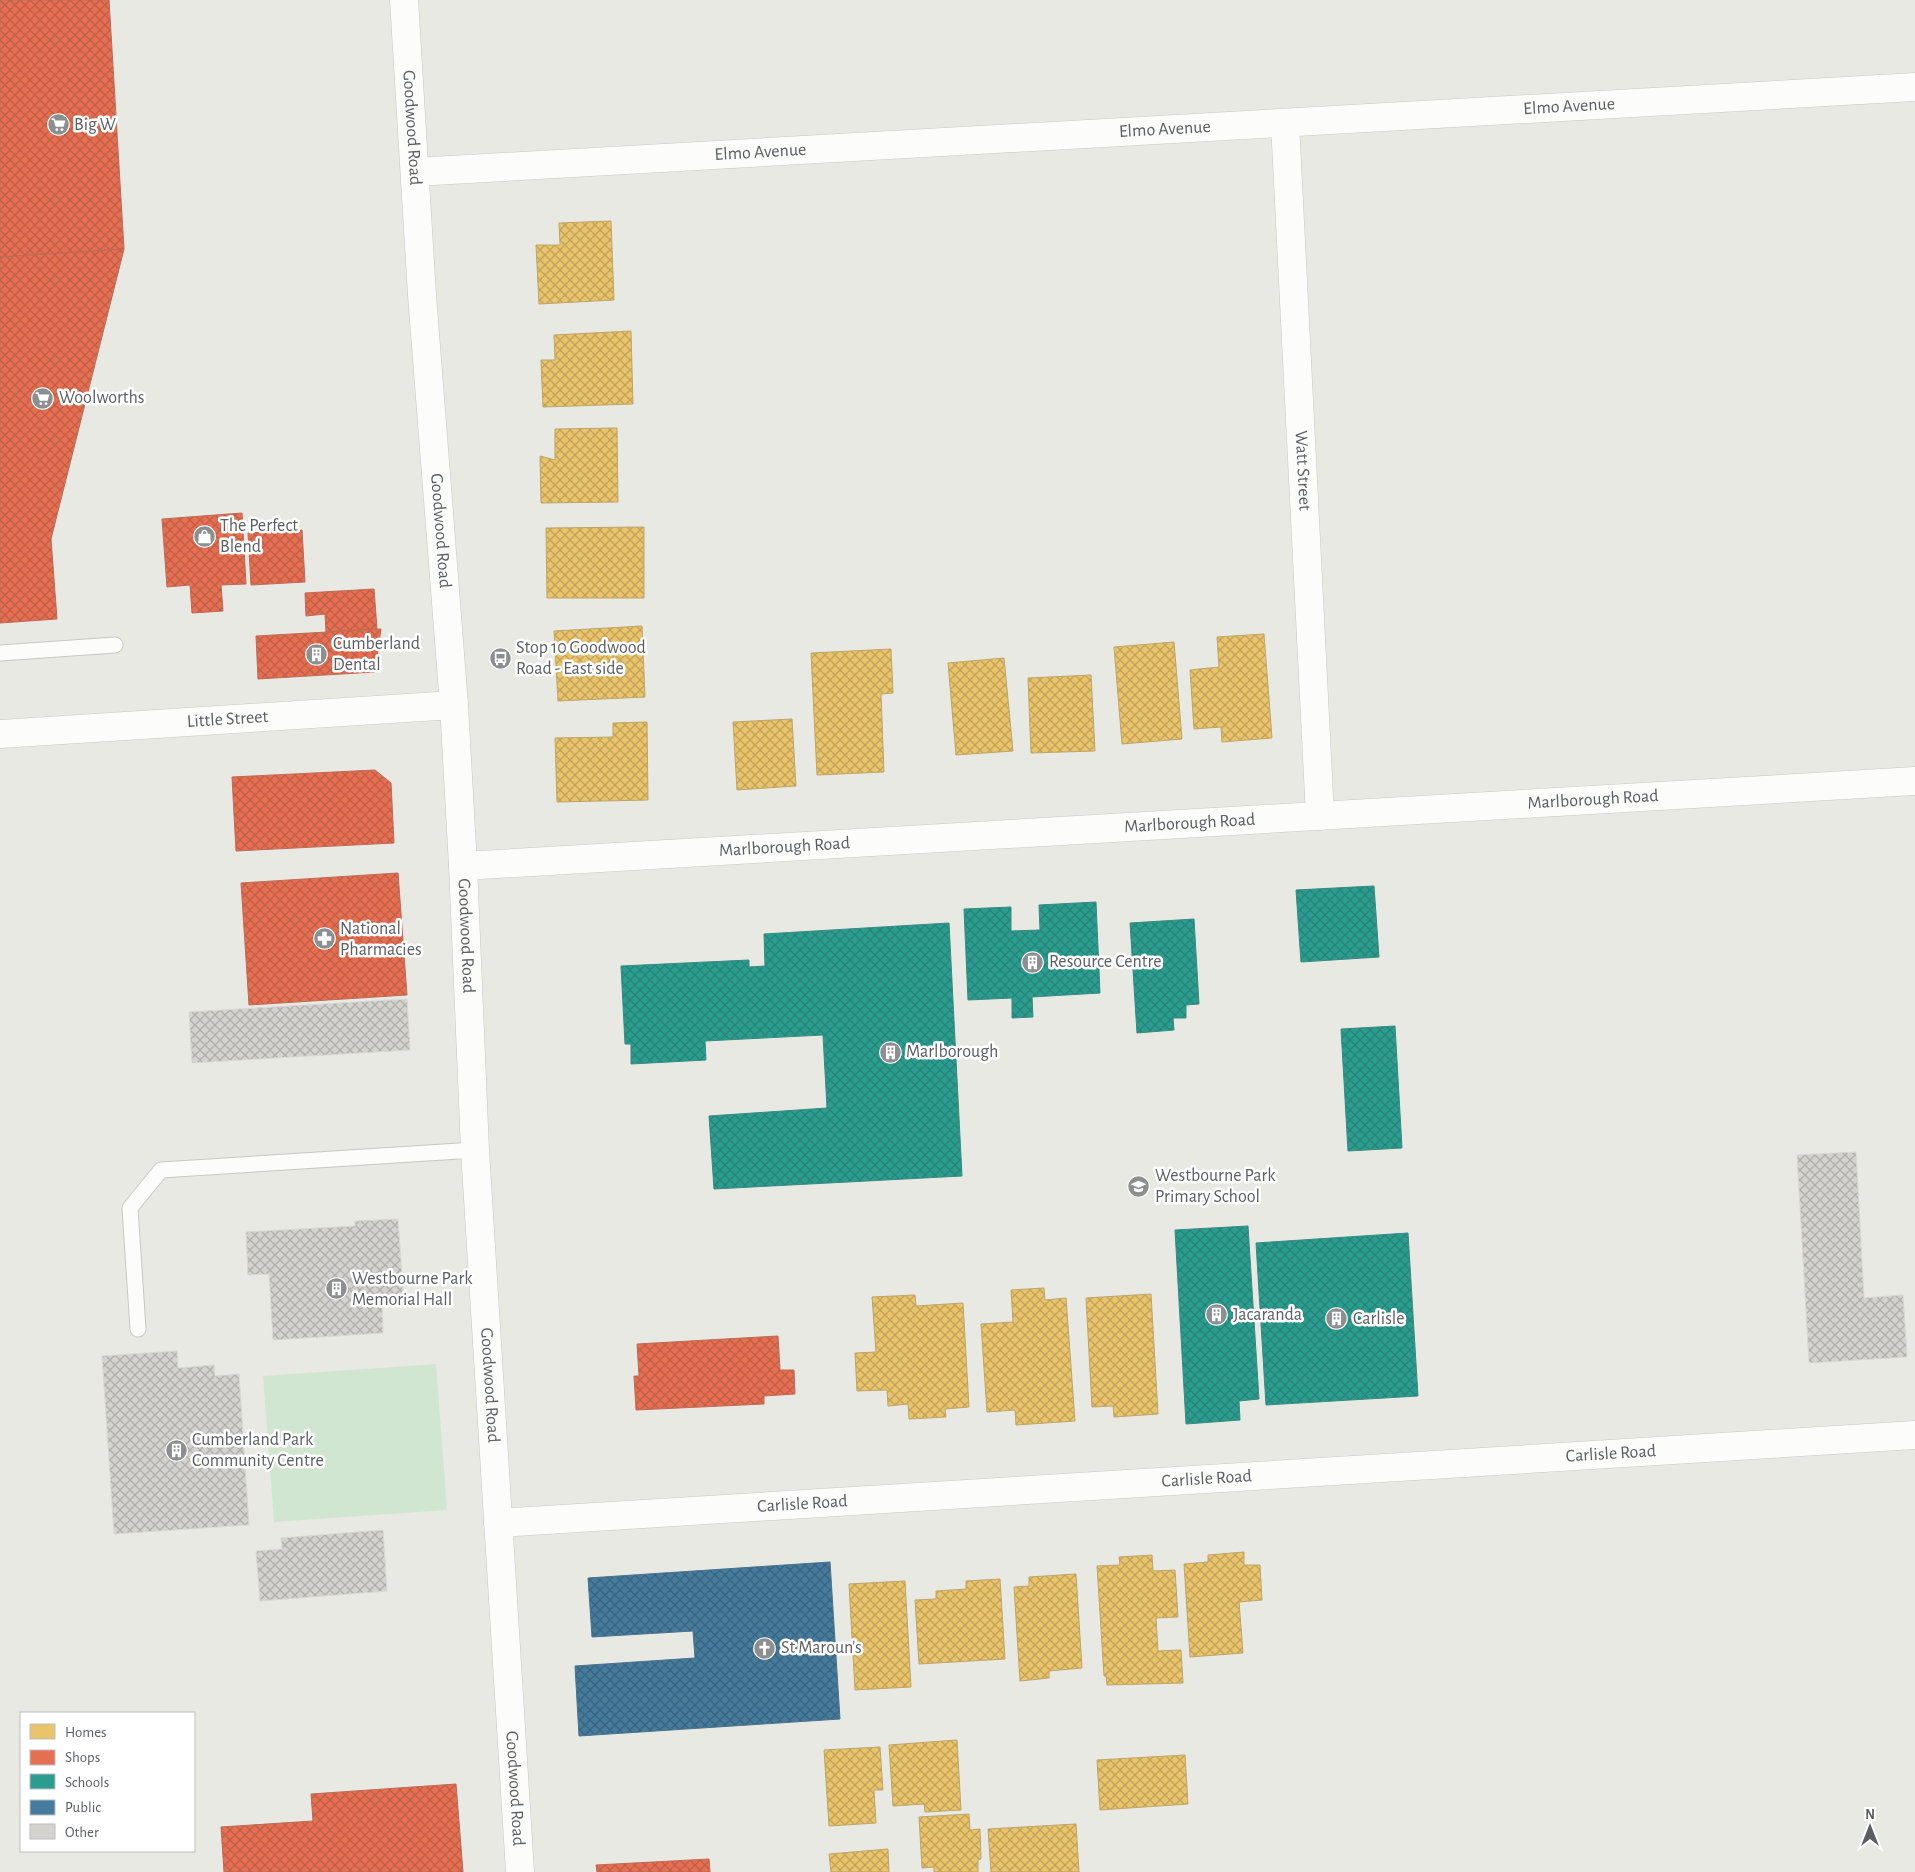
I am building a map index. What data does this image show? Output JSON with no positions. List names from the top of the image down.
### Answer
{
  "streets": {
    "street": [
      "Elmo Avenue",
      "Goodwood Road",
      "Watt Street",
      "Little Street",
      "Marlborough Road",
      "Carlisle Road"
    ]
  },
  "crossings": [
    ["Elmo Avenue", "Goodwood Road"],
    ["Elmo Avenue", "Watt Street"],
    ["Goodwood Road", "Little Street"],
    ["Goodwood Road", "Marlborough Road"],
    ["Goodwood Road", "Carlisle Road"],
    ["Watt Street", "Marlborough Road"]
  ],
  "places": {
    "supermarket": ["Big W", "Woolworths"],
    "shop": ["The Perfect Blend"],
    "building": [
      "Cumberland Dental",
      "Resource Centre",
      "Marlborough",
      "Westbourne Park Memorial Hall",
      "Jacaranda",
      "Carlisle",
      "Cumberland Park Community Centre"
    ],
    "bus stop": ["Stop 10 Goodwood Road - East side"],
    "pharmacy": ["National Pharmacies"],
    "school or university": ["Westbourne Park Primary School"],
    "church": ["St Maroun's"]
  },
  "legend": [
    "Homes",
    "Shops",
    "Schools",
    "Public",
    "Other"
  ],
  "north": "top"
}
